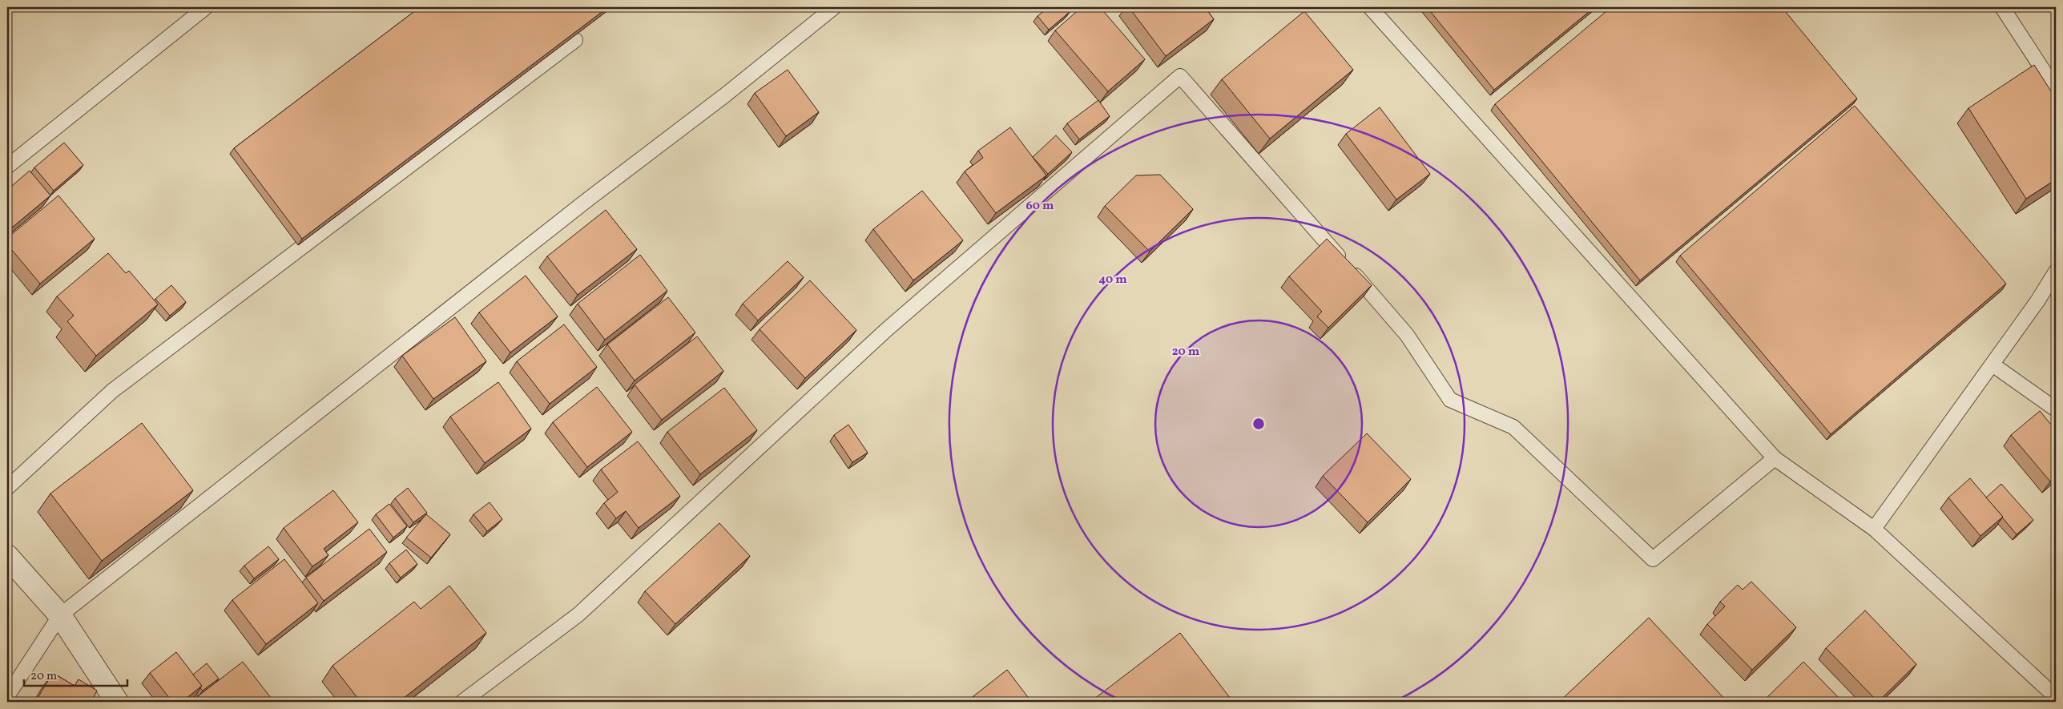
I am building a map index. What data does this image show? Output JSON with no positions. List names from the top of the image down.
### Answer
{
  "scale_bar": "20 m",
  "rings": ["60 m", "40 m", "20 m"]
}
